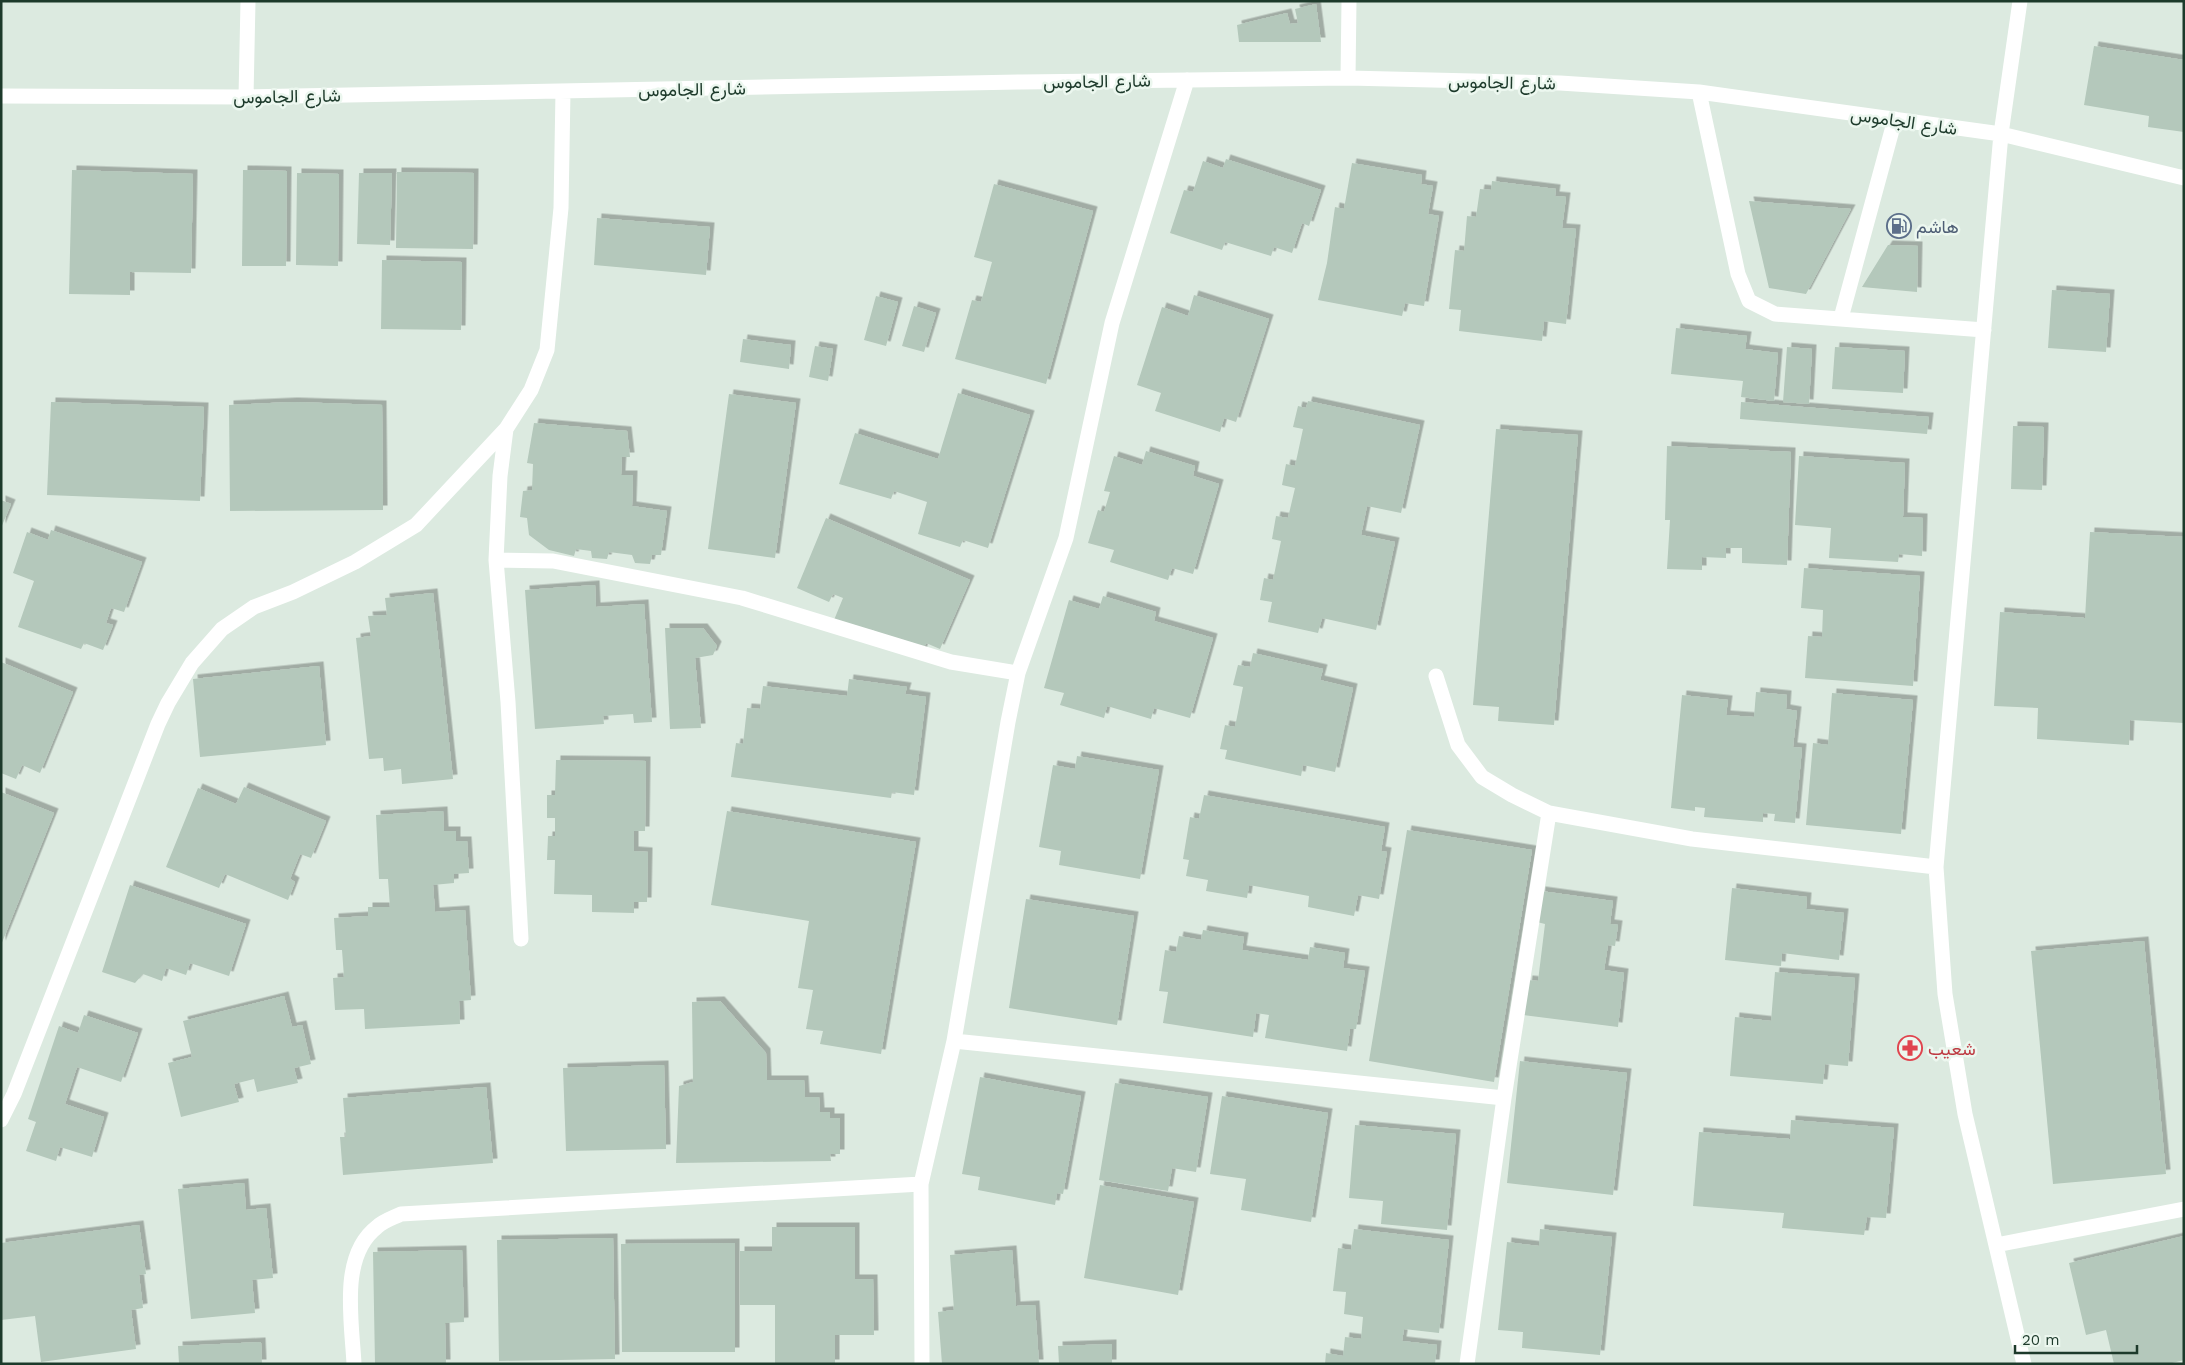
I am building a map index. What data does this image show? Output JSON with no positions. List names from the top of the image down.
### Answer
{
  "streets": {
    "street": ["شارع الجاموس"]
  },
  "places": {
    "fuel station": ["هاشم"],
    "pharmacy": ["شعيب"]
  },
  "scale_bar": "20 m"
}
